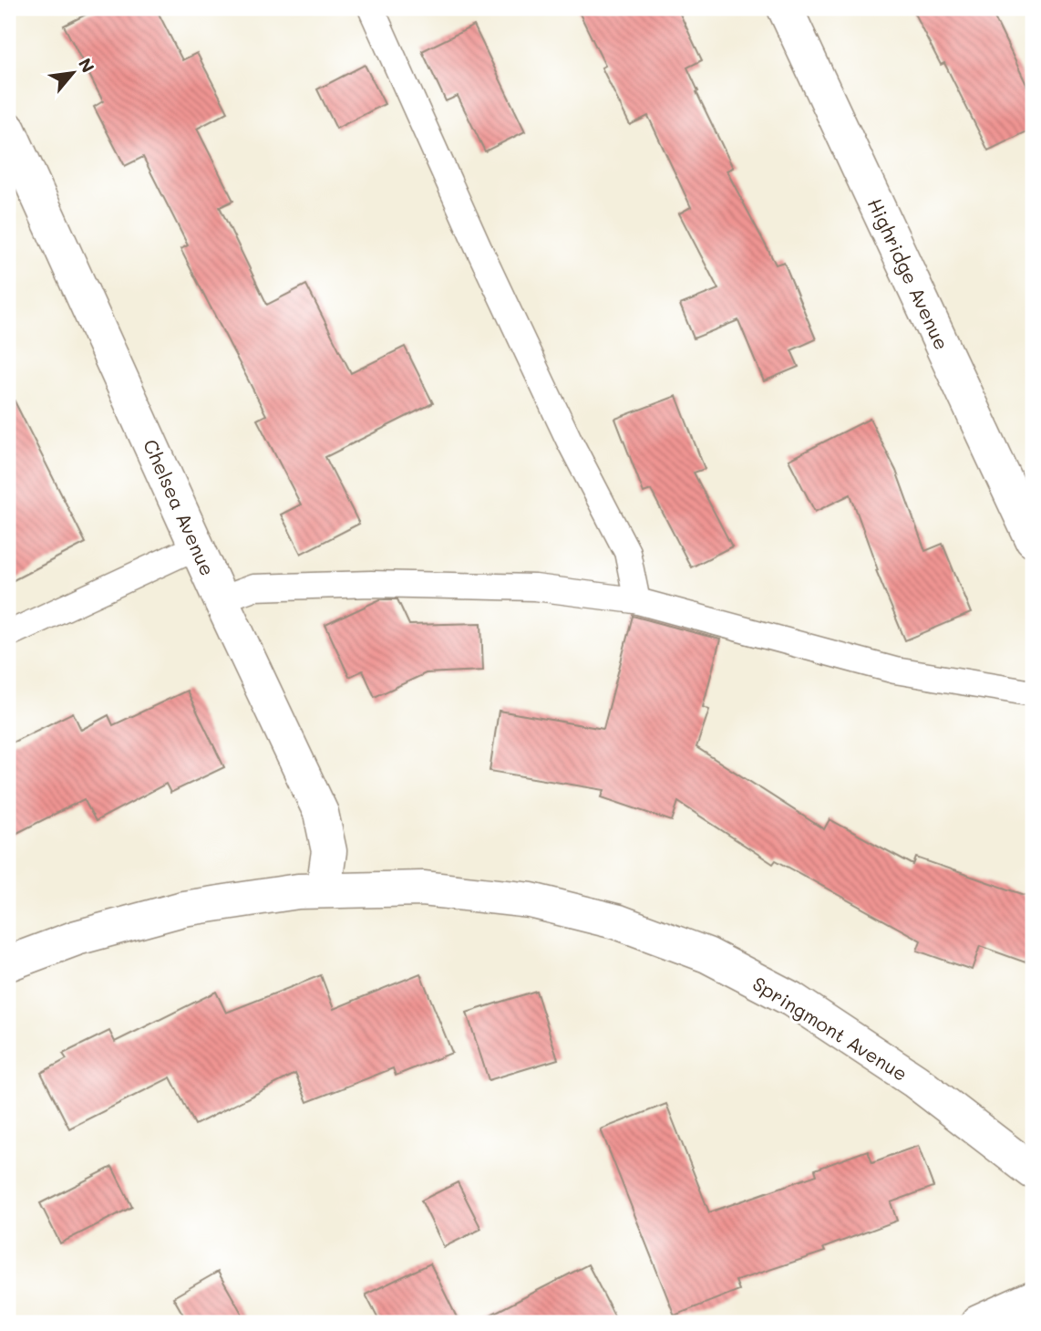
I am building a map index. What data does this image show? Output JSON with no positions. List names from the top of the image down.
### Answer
{
  "streets": {
    "street": ["Highridge Avenue", "Chelsea Avenue", "Springmont Avenue"]
  },
  "crossings": [
    ["Chelsea Avenue", "Springmont Avenue"]
  ],
  "north": "top right"
}
